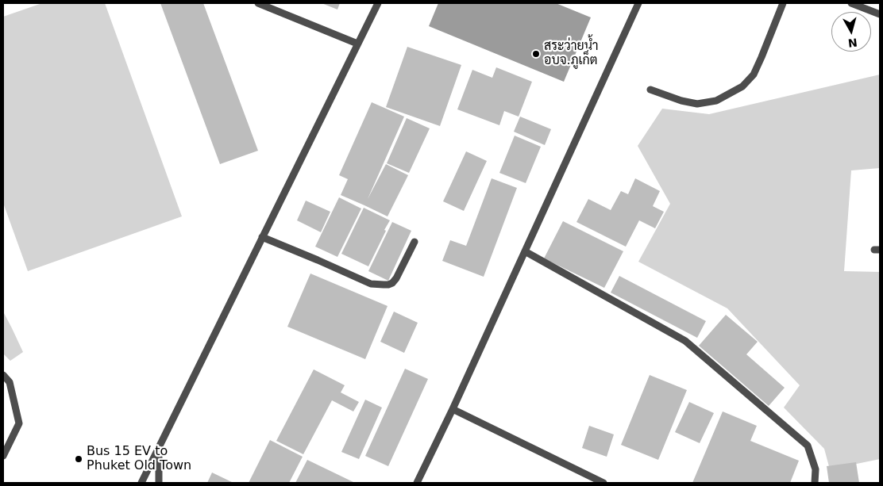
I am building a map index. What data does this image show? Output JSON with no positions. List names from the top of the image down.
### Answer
{
  "places": ["สระว่ายน้ำ อบจ.ภูเก็ต", "Bus 15 EV to Phuket Old Town"],
  "north": "bottom"
}
